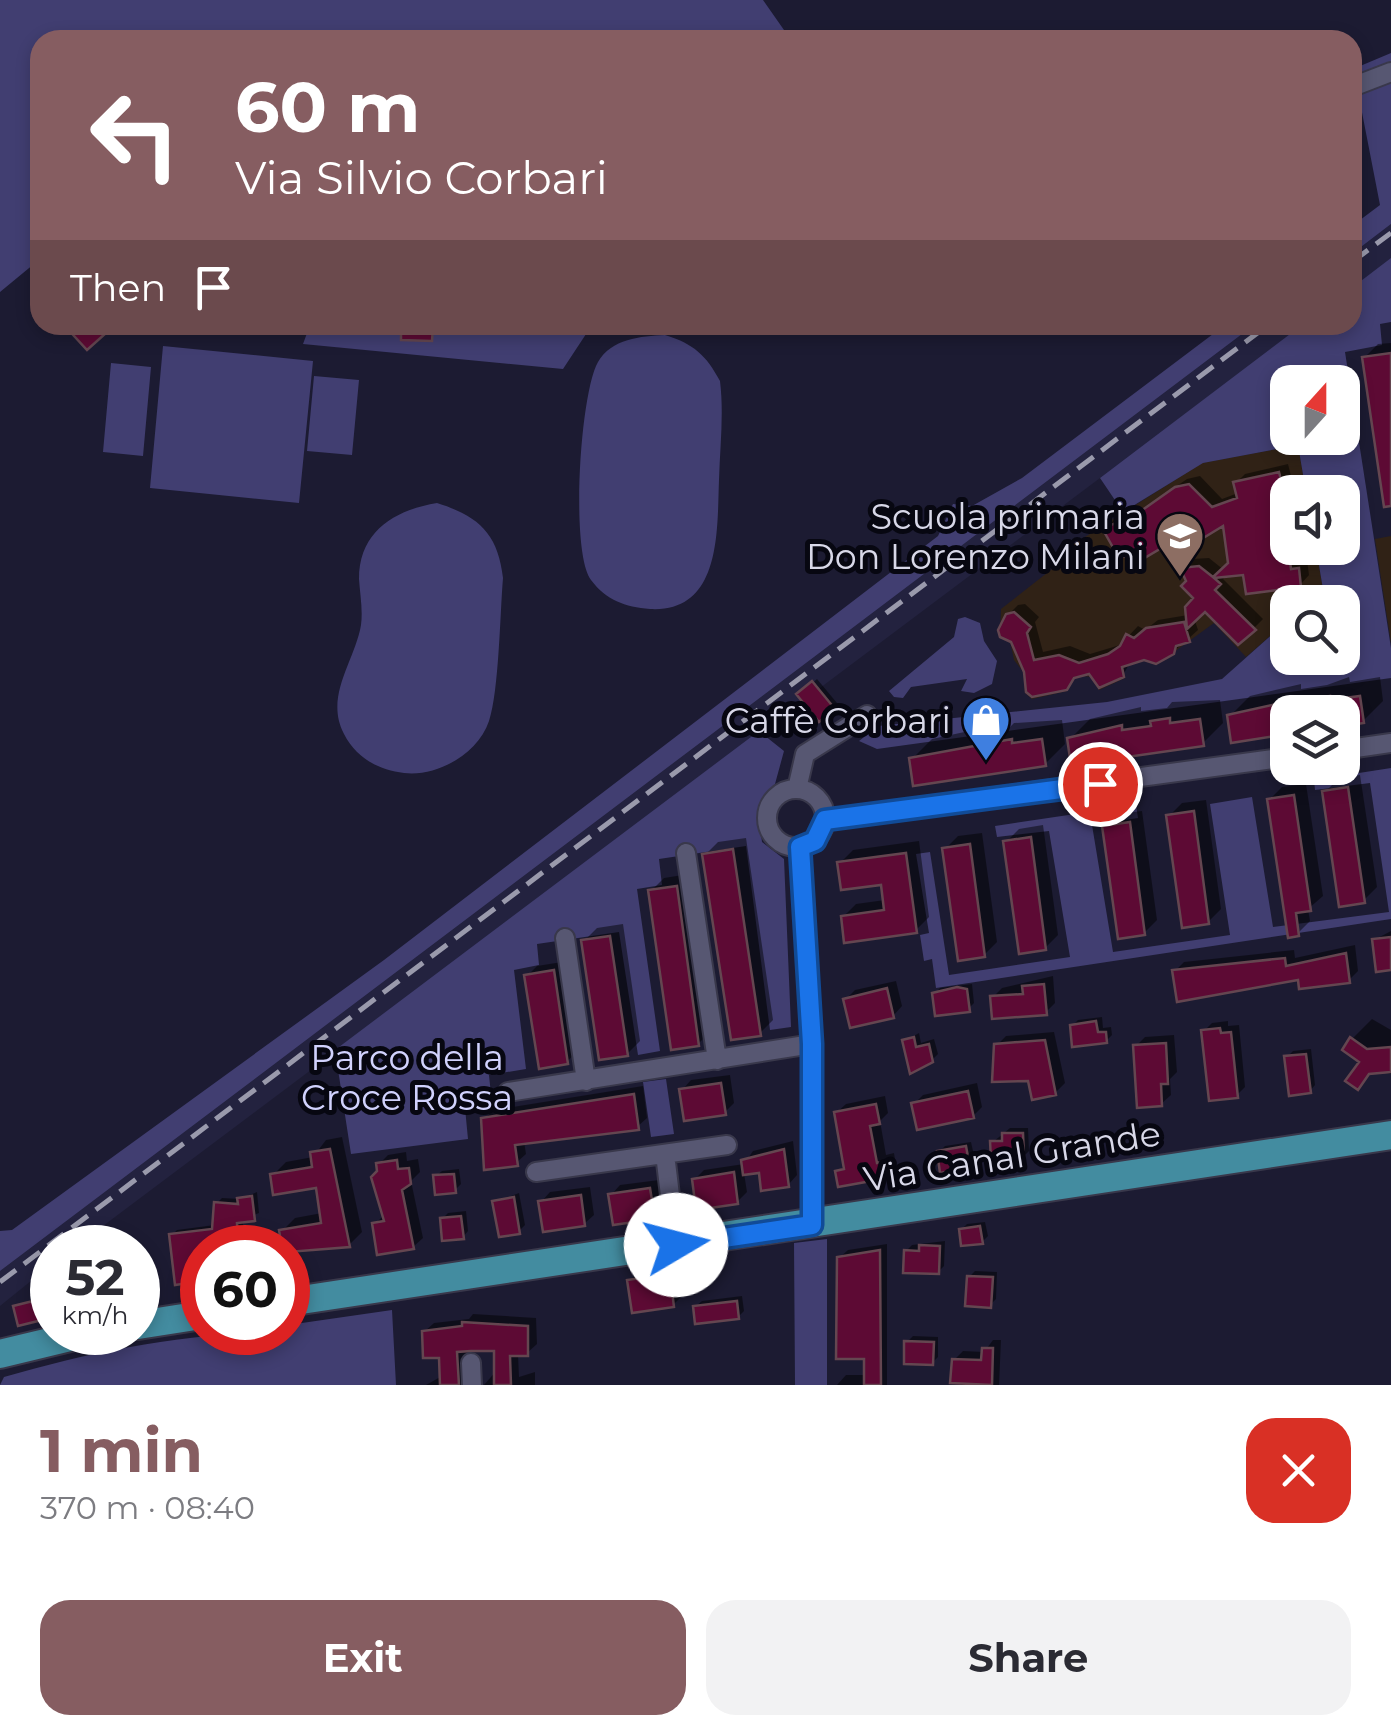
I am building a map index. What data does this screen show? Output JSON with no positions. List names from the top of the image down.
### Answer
{
  "streets": {
    "main road": ["Via Canal Grande"]
  },
  "parks": ["Parco della Croce Rossa"],
  "places": {
    "school or university": ["Scuola primaria Don Lorenzo Milani"],
    "shop": ["Caffè Corbari"]
  },
  "north": "top",
  "page": {
    "turn": ["60 m", "Via Silvio Corbari"],
    "then": "Then",
    "speed": "52 km/h",
    "limit": "60",
    "heading": ["1 min", "370 m · 08:40"],
    "buttons": ["Exit", "Share"]
  }
}
